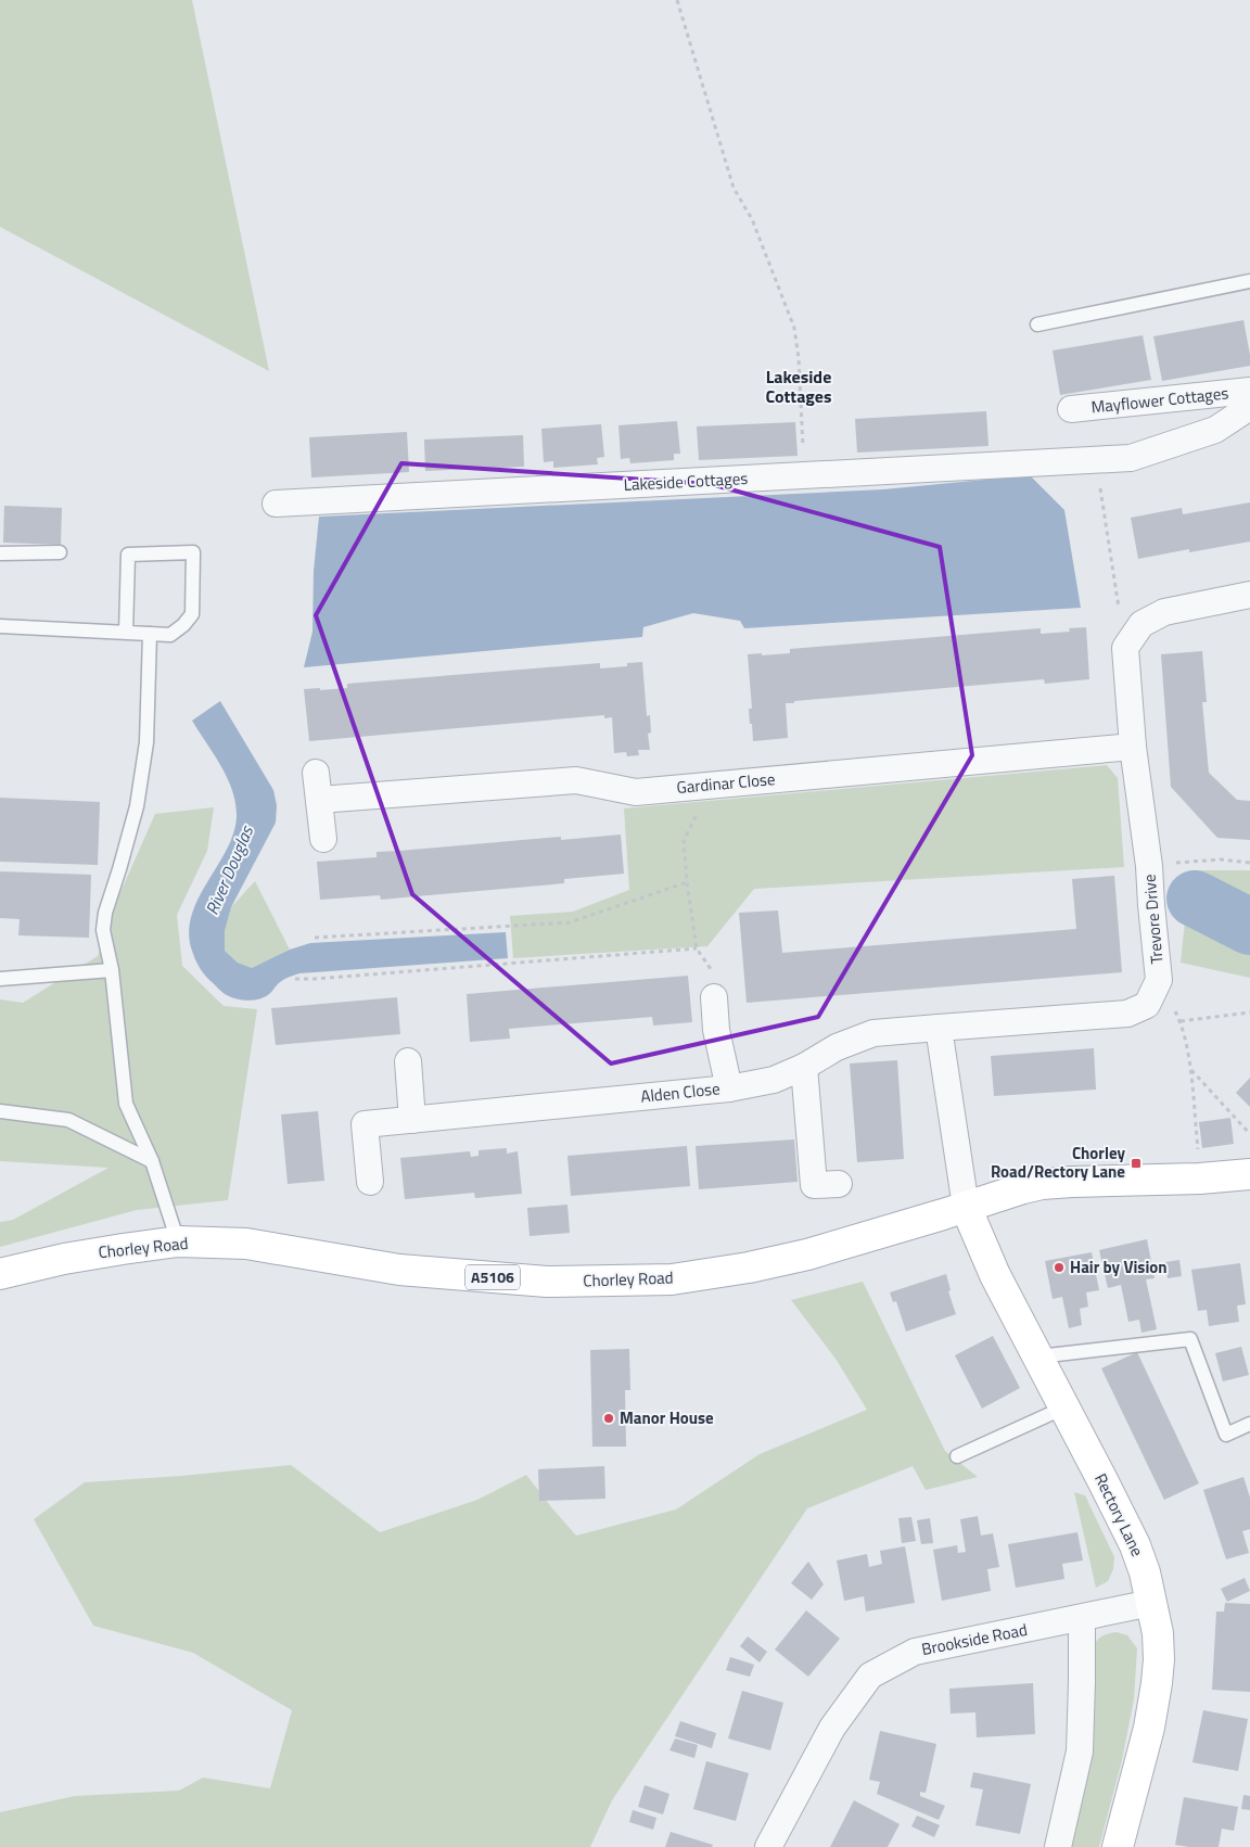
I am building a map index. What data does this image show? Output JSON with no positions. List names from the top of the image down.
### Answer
{
  "streets": {
    "main road": ["Chorley Road", "A5106", "Rectory Lane"],
    "street": [
      "Mayflower Cottages",
      "Lakeside Cottages",
      "Gardinar Close",
      "Trevore Drive",
      "Alden Close",
      "Brookside Road"
    ]
  },
  "crossings": [
    ["Mayflower Cottages", "Lakeside Cottages"],
    ["Gardinar Close", "Trevore Drive"],
    ["Trevore Drive", "Alden Close"],
    ["Chorley Road", "Rectory Lane"],
    ["Rectory Lane", "Brookside Road"]
  ],
  "districts": ["Lakeside Cottages"],
  "water": ["River Douglas"],
  "places": {
    "transit": ["Chorley Road/Rectory Lane"],
    "other": ["Hair by Vision", "Manor House"]
  }
}
